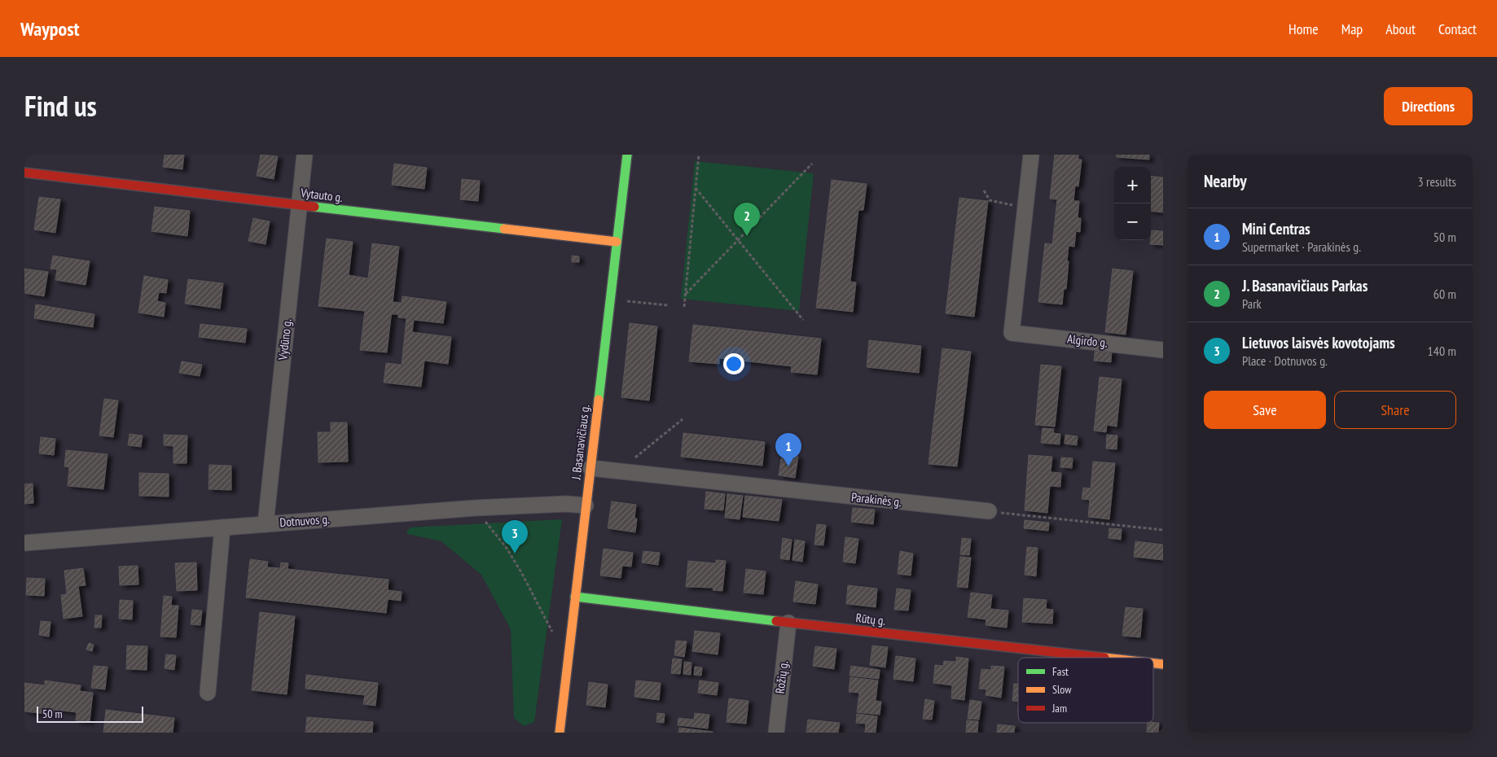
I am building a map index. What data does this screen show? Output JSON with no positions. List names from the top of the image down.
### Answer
{
  "streets": {
    "street": [
      "Vytauto g.",
      "Vydūno g.",
      "Algirdo g.",
      "J. Basanavičiaus g.",
      "Parakinės g.",
      "Dotnuvos g.",
      "Rūtų g.",
      "Rožių g."
    ]
  },
  "crossings": [
    ["Vytauto g.", "Vydūno g."],
    ["Vytauto g.", "J. Basanavičiaus g."],
    ["Vydūno g.", "Dotnuvos g."],
    ["J. Basanavičiaus g.", "Parakinės g."],
    ["J. Basanavičiaus g.", "Dotnuvos g."],
    ["J. Basanavičiaus g.", "Rūtų g."],
    ["Rūtų g.", "Rožių g."]
  ],
  "legend": ["Fast", "Slow", "Jam"],
  "scale_bar": "50 m",
  "page": {
    "header": "Waypost",
    "nav": [
      "Home",
      "Map",
      "About",
      "Contact"
    ],
    "title": "Find us",
    "buttons": [
      "Directions",
      ["Save", "Share"]
    ],
    "heading": ["Nearby", "3 results"],
    "map_buttons": ["+", "−"],
    "pins": ["2", "1", "3"],
    "list": [
      {
        "mark": "1",
        "name": "Mini Centras",
        "note": "Supermarket · Parakinės g.",
        "value": "50 m"
      },
      {
        "mark": "2",
        "name": "J. Basanavičiaus Parkas",
        "note": "Park",
        "value": "60 m"
      },
      {
        "mark": "3",
        "name": "Lietuvos laisvės kovotojams",
        "note": "Place · Dotnuvos g.",
        "value": "140 m"
      }
    ],
    "scale": "50 m"
  }
}
